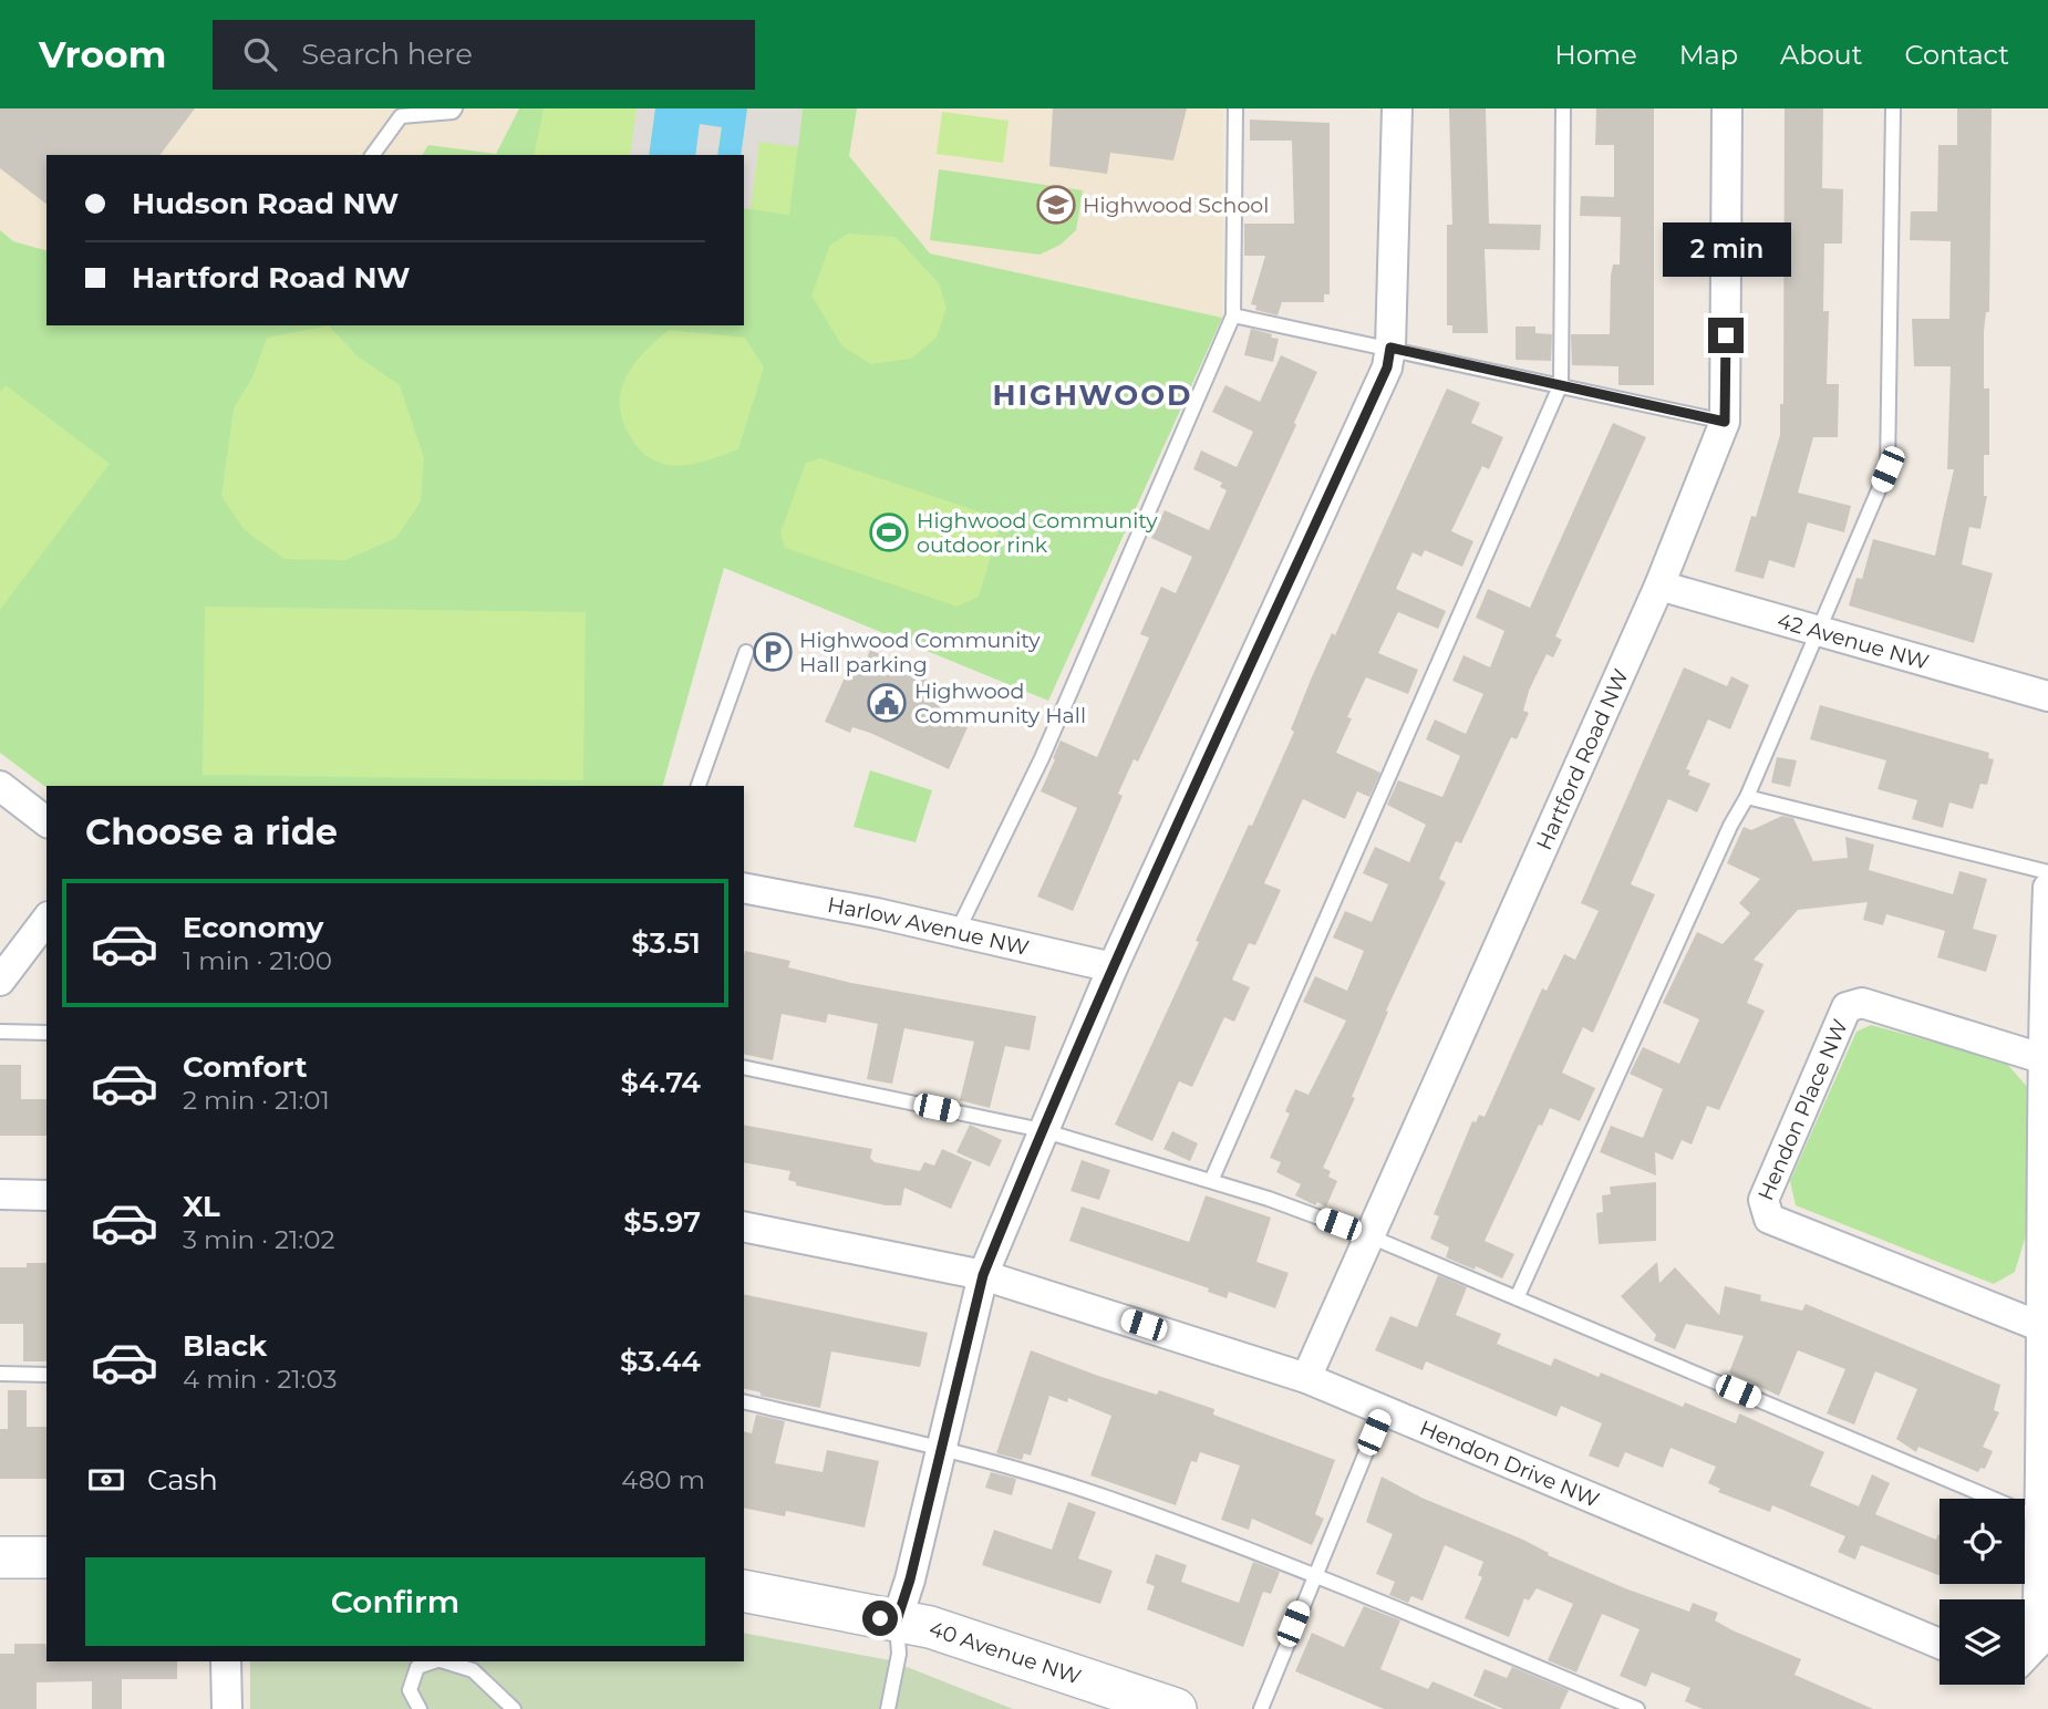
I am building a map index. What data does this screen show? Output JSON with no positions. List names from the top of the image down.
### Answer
{
  "streets": {
    "street": [
      "42 Avenue NW",
      "Hartford Road NW",
      "Harlow Avenue NW",
      "Hendon Place NW",
      "Hendon Drive NW",
      "40 Avenue NW"
    ]
  },
  "crossings": [
    ["42 Avenue NW", "Hartford Road NW"],
    ["Hartford Road NW", "Hendon Drive NW"]
  ],
  "districts": ["HIGHWOOD"],
  "places": {
    "school or university": ["Highwood School"],
    "sports": ["Highwood Community outdoor rink"],
    "parking": ["Highwood Community Hall parking"],
    "public building": ["Highwood Community Hall"]
  },
  "page": {
    "header": "Vroom",
    "search": "Search here",
    "nav": [
      "Home",
      "Map",
      "About",
      "Contact"
    ],
    "banner": ["Hudson Road NW", "Hartford Road NW"],
    "bubble": "2 min",
    "heading": "Choose a ride",
    "list": [
      {
        "name": "Economy",
        "note": "1 min · 21:00",
        "value": "$3.51"
      },
      {
        "name": "Comfort",
        "note": "2 min · 21:01",
        "value": "$4.74"
      },
      {
        "name": "XL",
        "note": "3 min · 21:02",
        "value": "$5.97"
      },
      {
        "name": "Black",
        "note": "4 min · 21:03",
        "value": "$3.44"
      }
    ],
    "pay": ["Cash", "480 m"],
    "buttons": "Confirm"
  }
}
